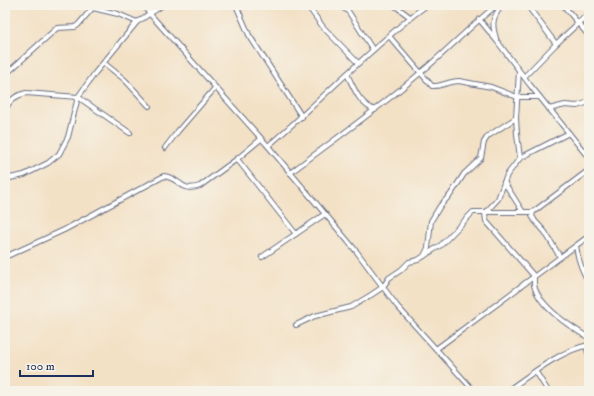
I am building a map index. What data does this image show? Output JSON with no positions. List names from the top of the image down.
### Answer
{
  "scale_bar": "100 m"
}
